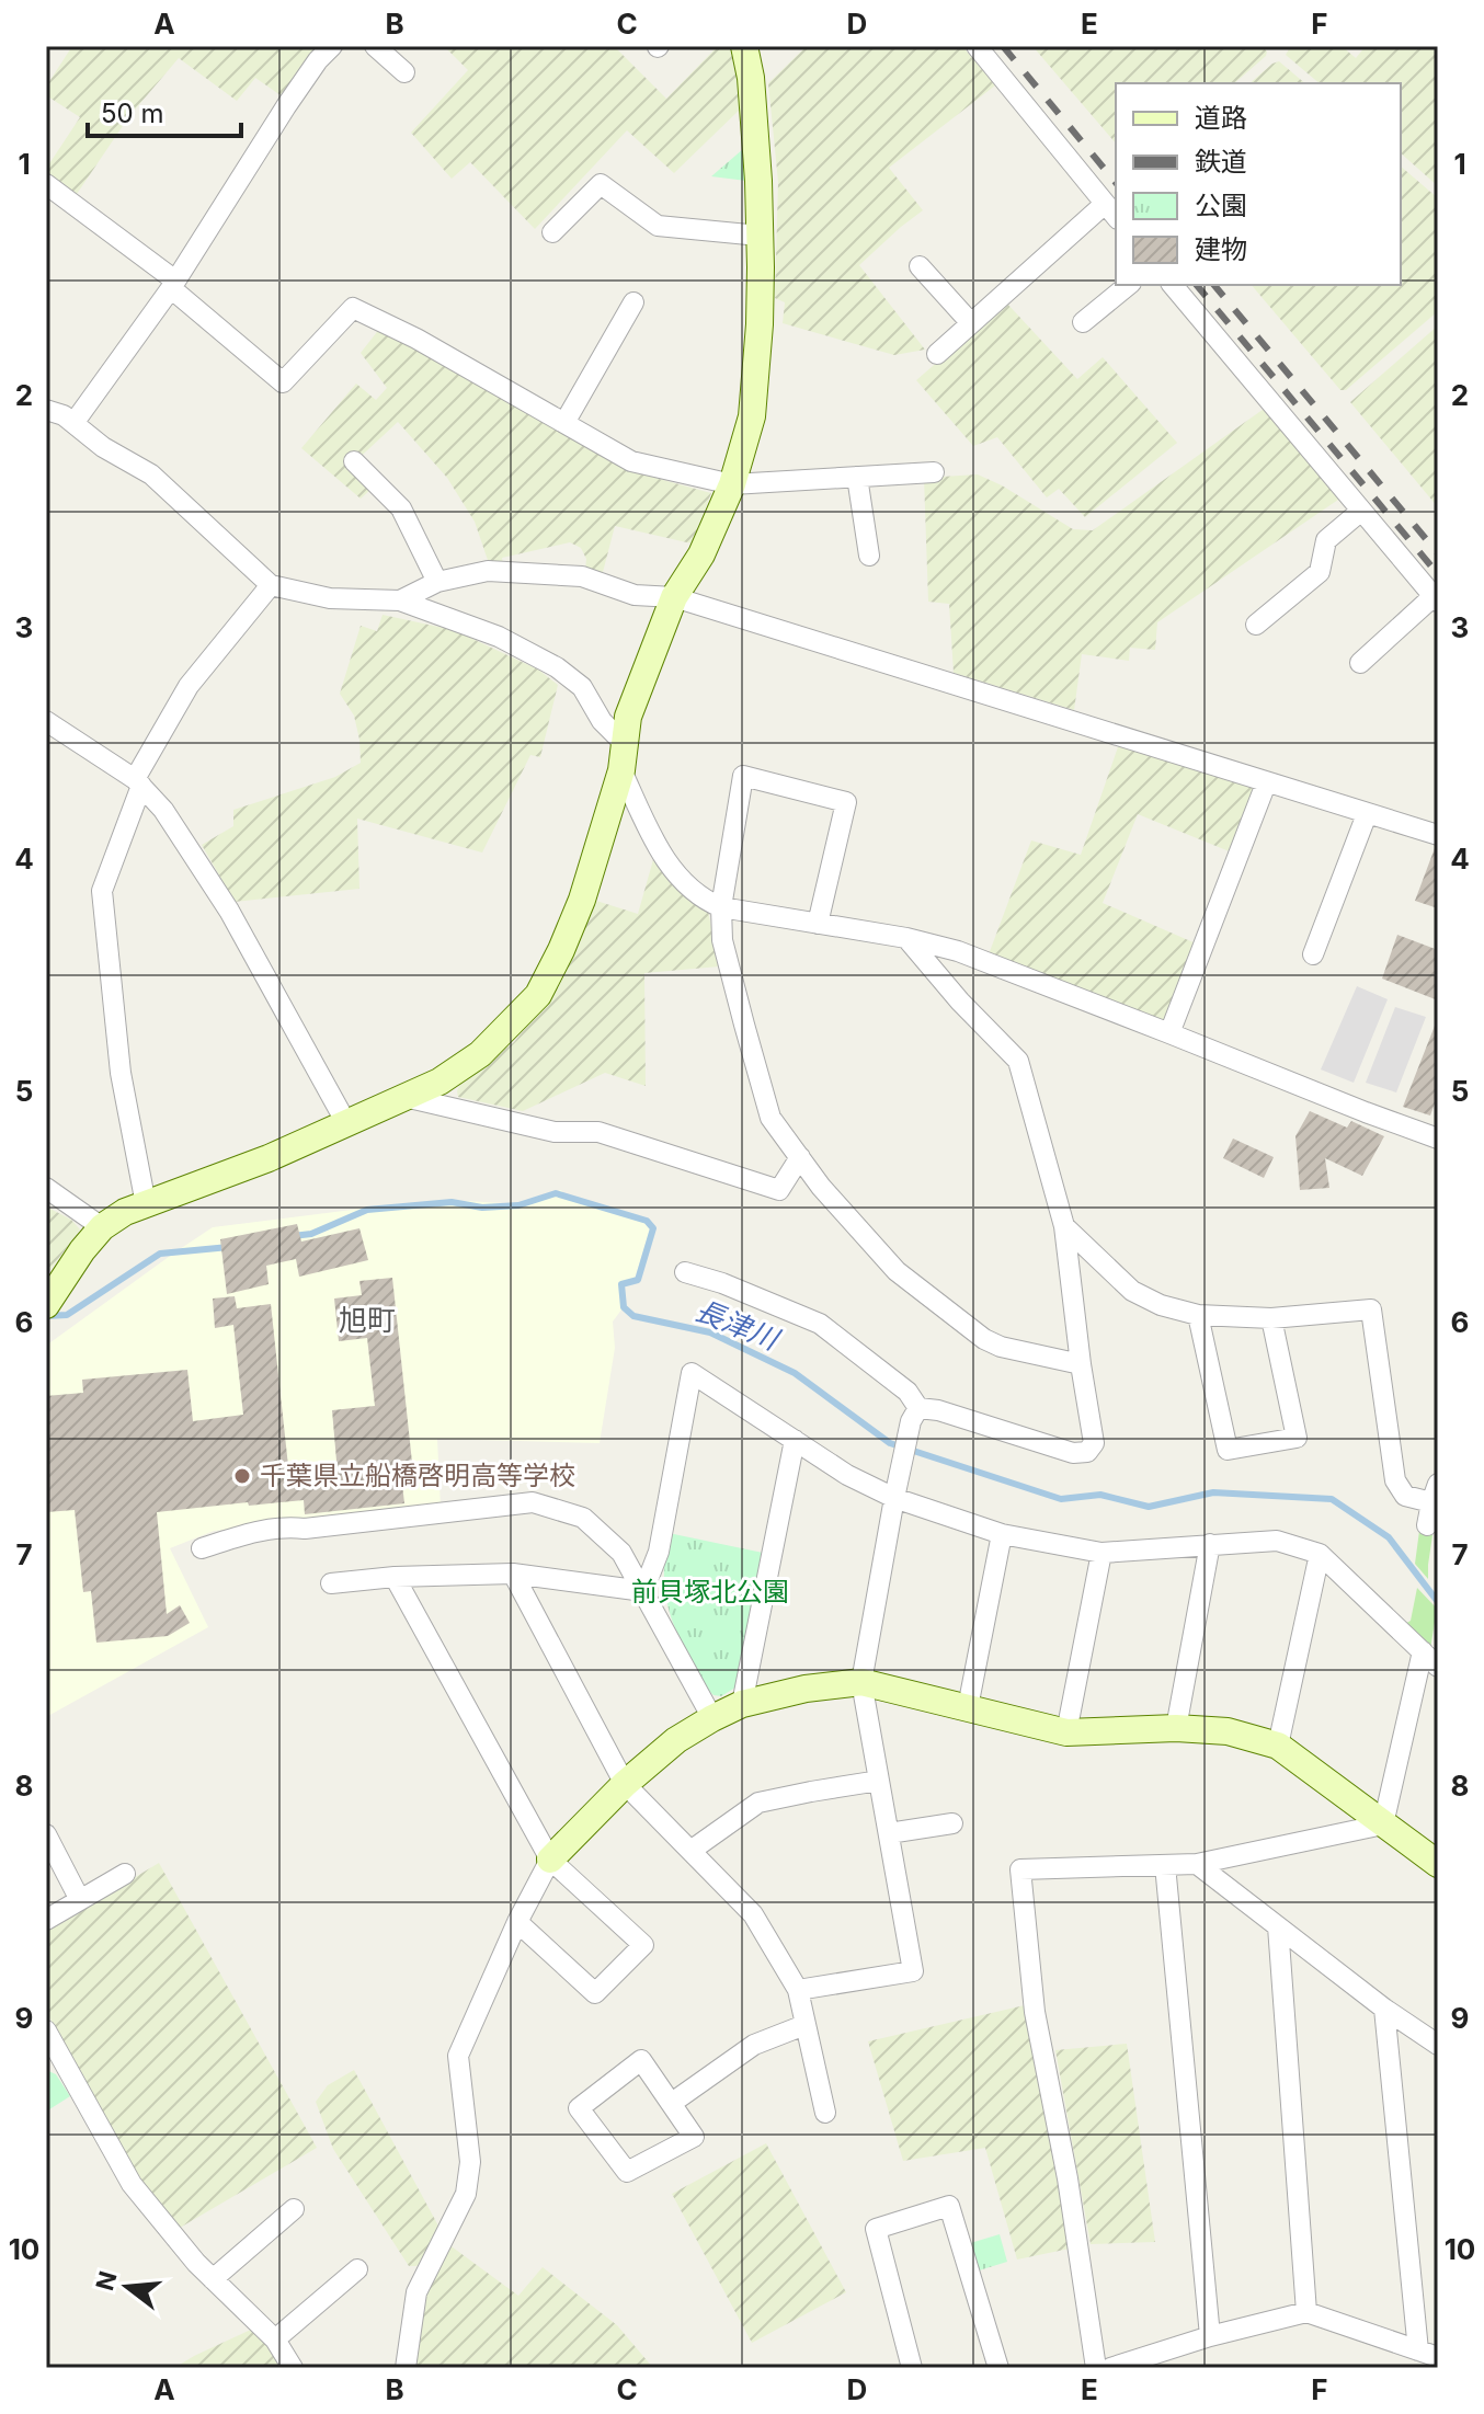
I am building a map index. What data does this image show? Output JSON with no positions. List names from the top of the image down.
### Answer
{
  "districts": ["旭町"],
  "water": ["長津川"],
  "parks": ["前貝塚北公園"],
  "places": ["千葉県立船橋啓明高等学校"],
  "legend": [
    "道路",
    "鉄道",
    "公園",
    "建物"
  ],
  "scale_bar": "50 m",
  "north": "left",
  "grid": {
    "columns": [
      "A",
      "B",
      "C",
      "D",
      "E",
      "F"
    ],
    "rows": [
      "1",
      "2",
      "3",
      "4",
      "5",
      "6",
      "7",
      "8",
      "9",
      "10"
    ]
  }
}
